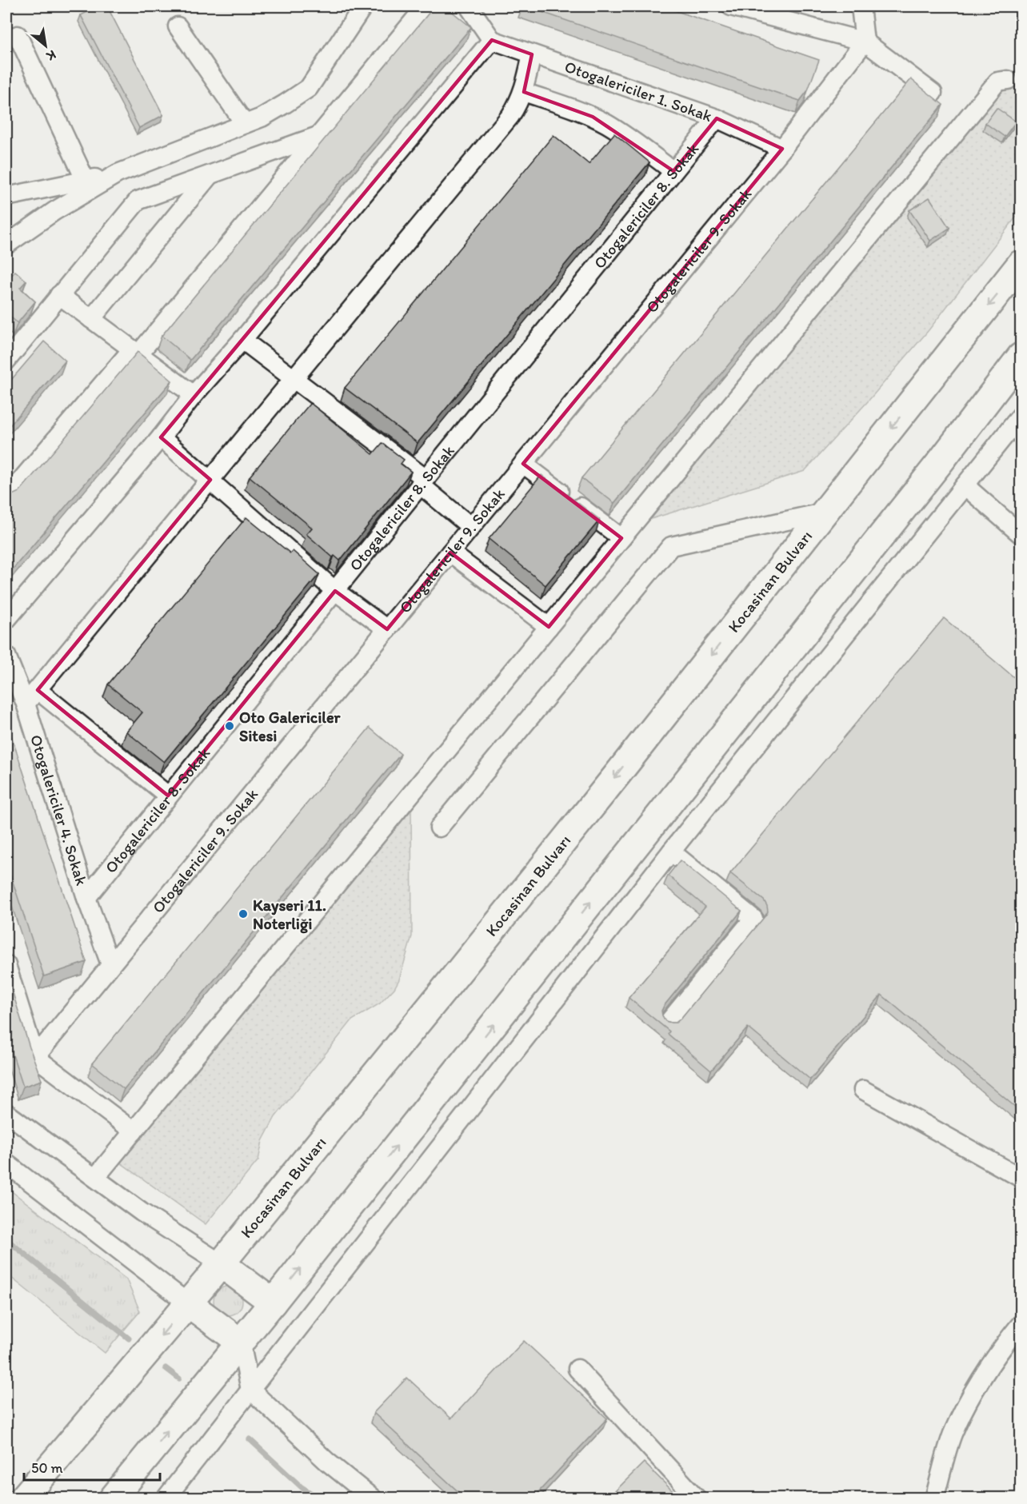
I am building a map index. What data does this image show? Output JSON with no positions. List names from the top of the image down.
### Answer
{
  "streets": {
    "highway": ["Kocasinan Bulvarı"],
    "street": [
      "Otogalericiler 1. Sokak",
      "Otogalericiler 8. Sokak",
      "Otogalericiler 9. Sokak",
      "Otogalericiler 4. Sokak"
    ]
  },
  "crossings": [
    ["Otogalericiler 1. Sokak", "Otogalericiler 8. Sokak"],
    ["Otogalericiler 1. Sokak", "Otogalericiler 9. Sokak"],
    ["Otogalericiler 8. Sokak", "Otogalericiler 4. Sokak"],
    ["Otogalericiler 9. Sokak", "Otogalericiler 4. Sokak"]
  ],
  "places": ["Oto Galericiler Sitesi", "Kayseri 11. Noterliği"],
  "scale_bar": "50 m",
  "north": "bottom right"
}
